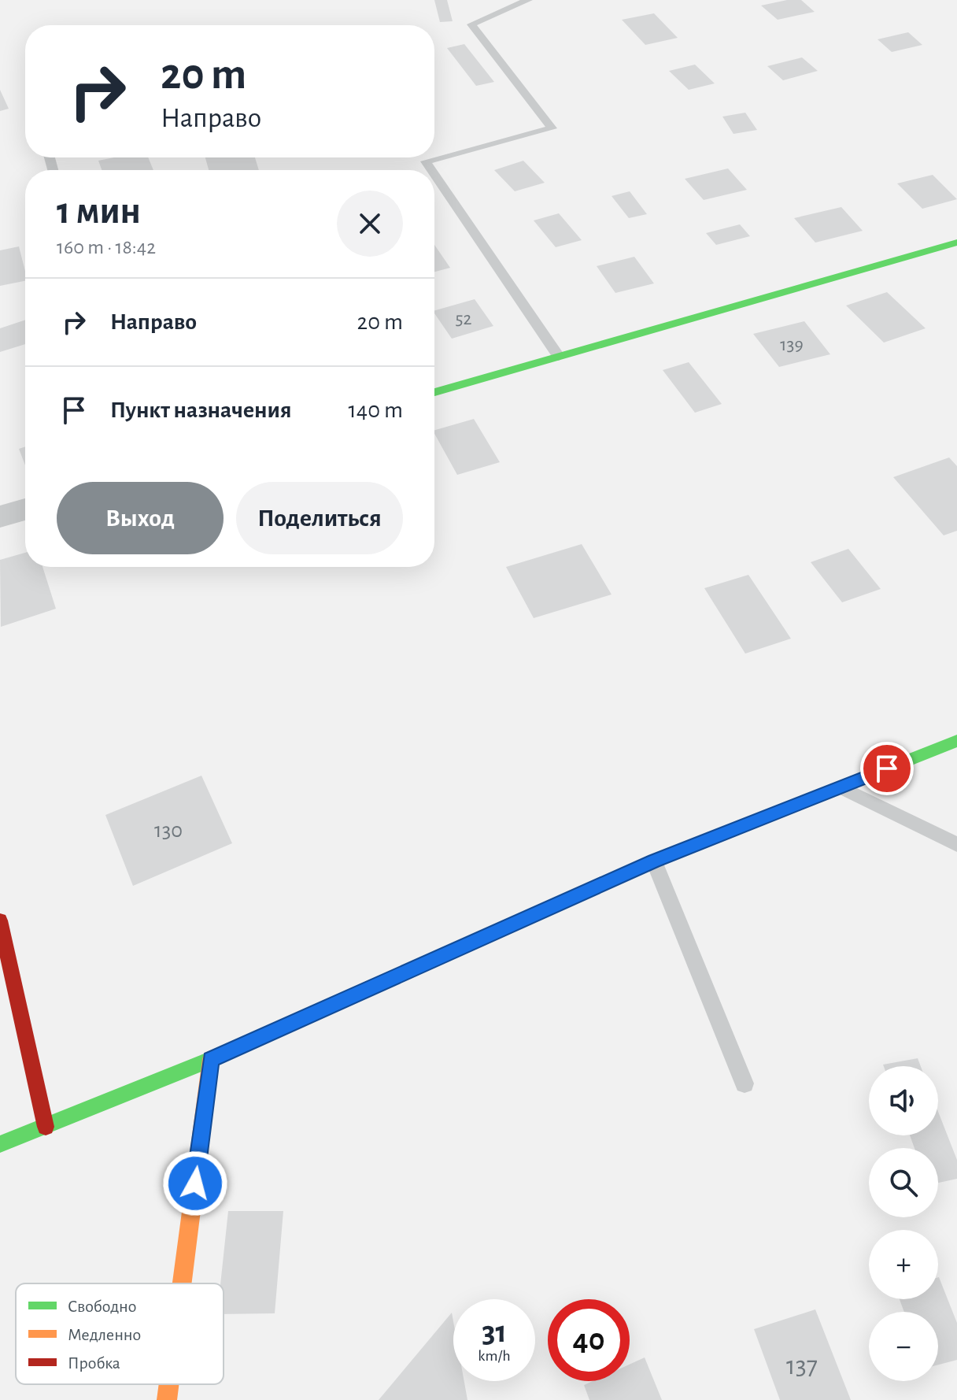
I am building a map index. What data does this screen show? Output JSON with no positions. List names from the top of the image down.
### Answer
{
  "house_numbers": [
    "52",
    "139",
    "130",
    "137"
  ],
  "legend": ["Свободно", "Медленно", "Пробка"],
  "page": {
    "turn": ["20 m", "Направо"],
    "heading": ["1 мин", "160 m · 18:42"],
    "list": [
      {
        "name": "Направо",
        "value": "20 m"
      },
      {
        "name": "Пункт назначения",
        "value": "140 m"
      }
    ],
    "buttons": ["Выход", "Поделиться"],
    "map_buttons": ["+", "−"],
    "speed": "31 km/h",
    "limit": "40"
  }
}
